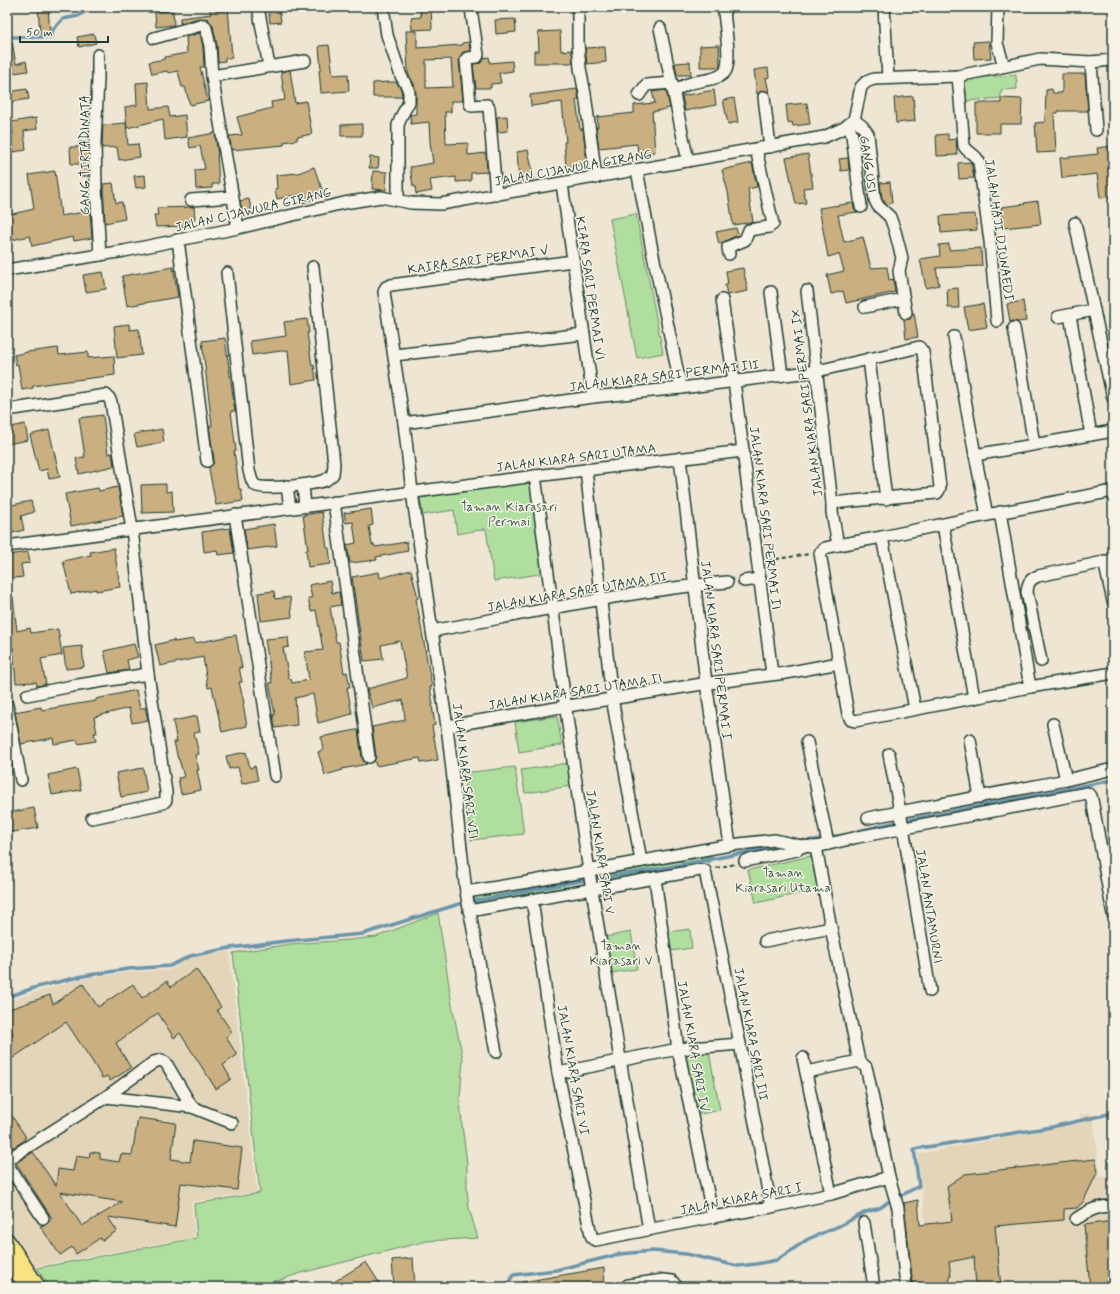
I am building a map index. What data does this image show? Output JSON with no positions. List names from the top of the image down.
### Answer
{
  "streets": {
    "street": [
      "GANG TIRTADINATA",
      "GANG USI",
      "JALAN CIJAWURA GIRANG",
      "JALAN HAJI DJUNAEDI",
      "KAIRA SARI PERMAI V",
      "KIARA SARI PERMAI VI",
      "JALAN KIARA SARI PERMAI III",
      "JALAN KIARA SARI PERMAI IX",
      "JALAN KIARA SARI UTAMA",
      "JALAN KIARA SARI PERMAI II",
      "JALAN KIARA SARI UTAMA III",
      "JALAN KIARA SARI PERMAI I",
      "JALAN KIARA SARI UTAMA II",
      "JALAN KIARA SARI VII",
      "JALAN KIARA SARI V",
      "JALAN ANTAMURNI",
      "JALAN KIARA SARI III",
      "JALAN KIARA SARI IV",
      "JALAN KIARA SARI VI",
      "JALAN KIARA SARI I"
    ]
  },
  "crossings": [
    ["GANG TIRTADINATA", "JALAN CIJAWURA GIRANG"],
    ["GANG USI", "JALAN CIJAWURA GIRANG"],
    ["JALAN CIJAWURA GIRANG", "KIARA SARI PERMAI VI"],
    ["KAIRA SARI PERMAI V", "KIARA SARI PERMAI VI"],
    ["KAIRA SARI PERMAI V", "JALAN KIARA SARI VII"],
    ["KIARA SARI PERMAI VI", "JALAN KIARA SARI PERMAI III"],
    ["JALAN KIARA SARI PERMAI III", "JALAN KIARA SARI PERMAI IX"],
    ["JALAN KIARA SARI PERMAI III", "JALAN KIARA SARI PERMAI II"],
    ["JALAN KIARA SARI PERMAI III", "JALAN KIARA SARI VII"],
    ["JALAN KIARA SARI UTAMA", "JALAN KIARA SARI PERMAI II"],
    ["JALAN KIARA SARI UTAMA", "JALAN KIARA SARI PERMAI I"],
    ["JALAN KIARA SARI UTAMA", "JALAN KIARA SARI VII"],
    ["JALAN KIARA SARI UTAMA", "JALAN KIARA SARI V"],
    ["JALAN KIARA SARI UTAMA III", "JALAN KIARA SARI PERMAI I"],
    ["JALAN KIARA SARI UTAMA III", "JALAN KIARA SARI VII"],
    ["JALAN KIARA SARI UTAMA III", "JALAN KIARA SARI V"],
    ["JALAN KIARA SARI PERMAI I", "JALAN KIARA SARI UTAMA II"],
    ["JALAN KIARA SARI UTAMA II", "JALAN KIARA SARI VII"],
    ["JALAN KIARA SARI UTAMA II", "JALAN KIARA SARI V"],
    ["JALAN KIARA SARI V", "JALAN KIARA SARI I"],
    ["JALAN KIARA SARI III", "JALAN KIARA SARI I"],
    ["JALAN KIARA SARI IV", "JALAN KIARA SARI I"],
    ["JALAN KIARA SARI VI", "JALAN KIARA SARI I"]
  ],
  "parks": ["Taman Kiarasari Permai", "Taman Kiarasari Utama", "Taman Kiarasari V"],
  "scale_bar": "50 m"
}
